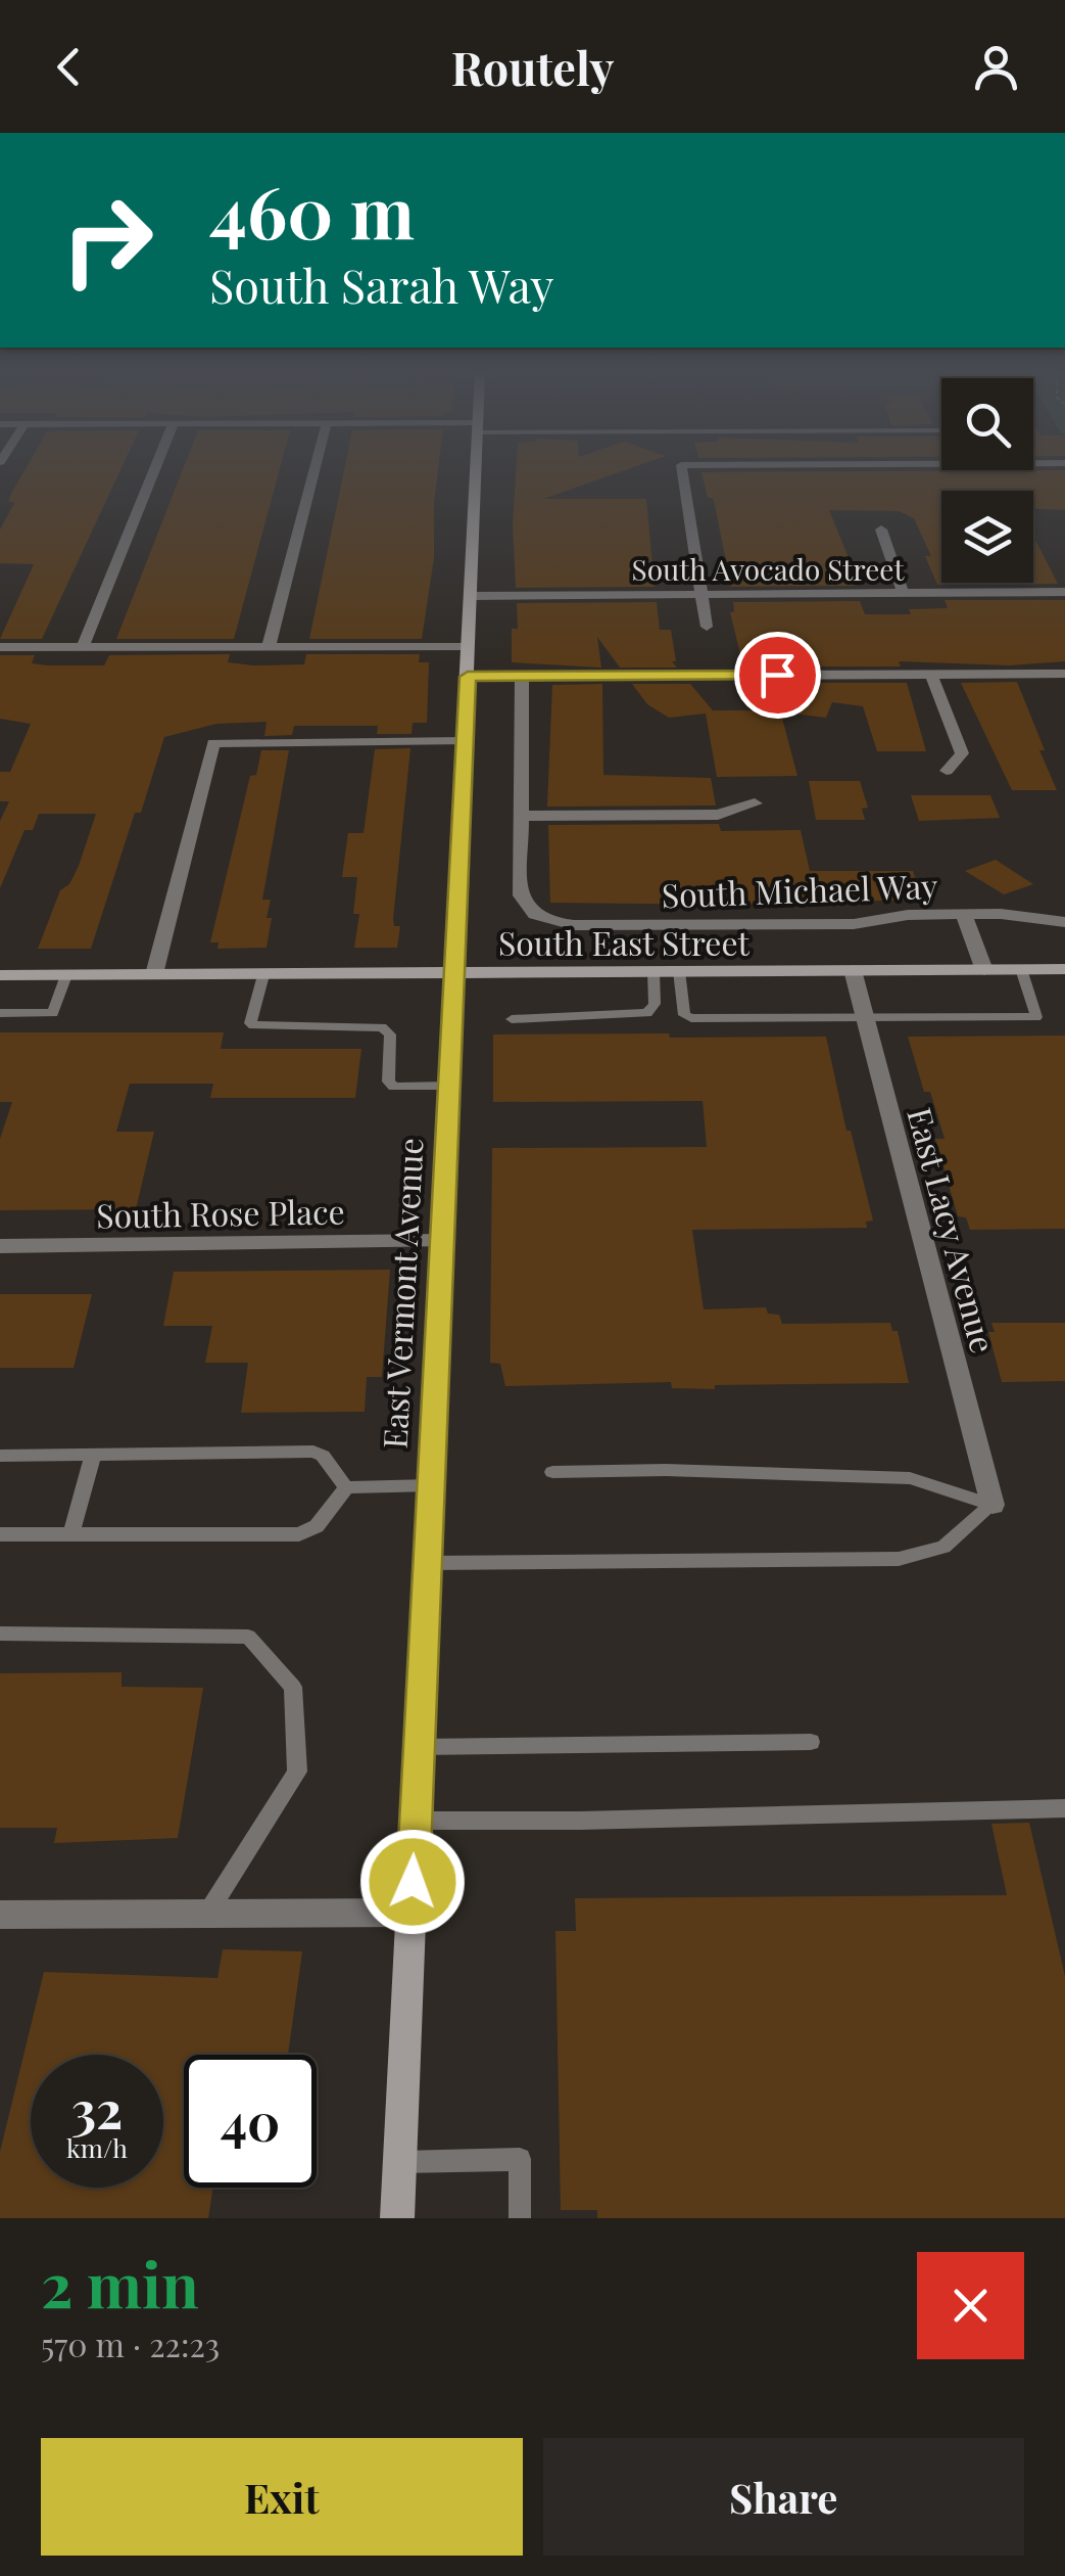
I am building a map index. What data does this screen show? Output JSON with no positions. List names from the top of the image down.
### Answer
{
  "streets": {
    "street": [
      "South Avocado Street",
      "South Michael Way",
      "South East Street",
      "South Rose Place",
      "East Lacy Avenue",
      "East Vermont Avenue"
    ]
  },
  "crossings": [
    ["South Avocado Street", "East Vermont Avenue"],
    ["South East Street", "East Lacy Avenue"],
    ["South East Street", "East Vermont Avenue"],
    ["South Rose Place", "East Vermont Avenue"]
  ],
  "page": {
    "header": "Routely",
    "turn": ["460 m", "South Sarah Way"],
    "speed": "32 km/h",
    "limit": "40",
    "heading": ["2 min", "570 m · 22:23"],
    "buttons": ["Exit", "Share"]
  }
}
